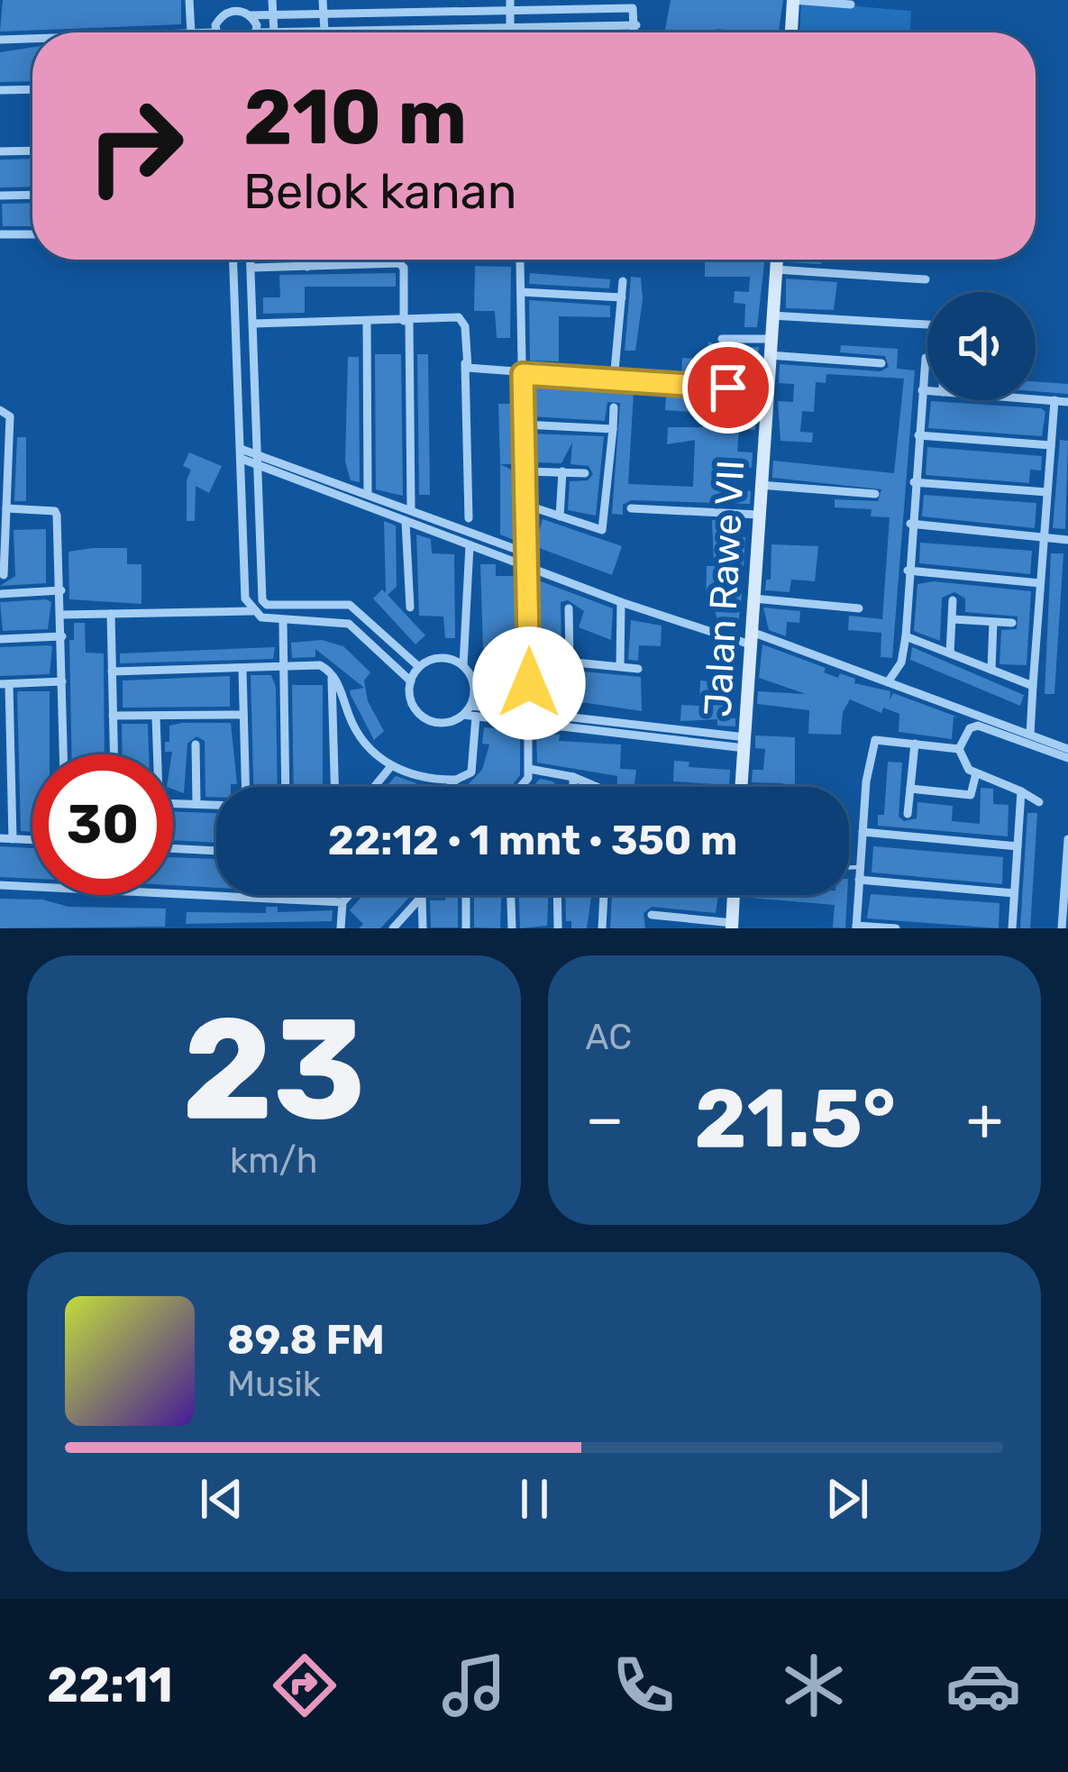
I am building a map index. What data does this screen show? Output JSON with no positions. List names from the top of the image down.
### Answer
{
  "streets": {
    "main road": ["Jalan Rawe VII"]
  },
  "page": {
    "turn": ["210 m", "Belok kanan"],
    "limit": "30",
    "trip": "22:12 · 1 mnt · 350 m",
    "tile": [
      ["23", "km/h"],
      "AC"
    ],
    "heat": ["−", "21.5°", "+"],
    "song": ["89.8 FM", "Musik"],
    "tabs": "22:11"
  }
}
